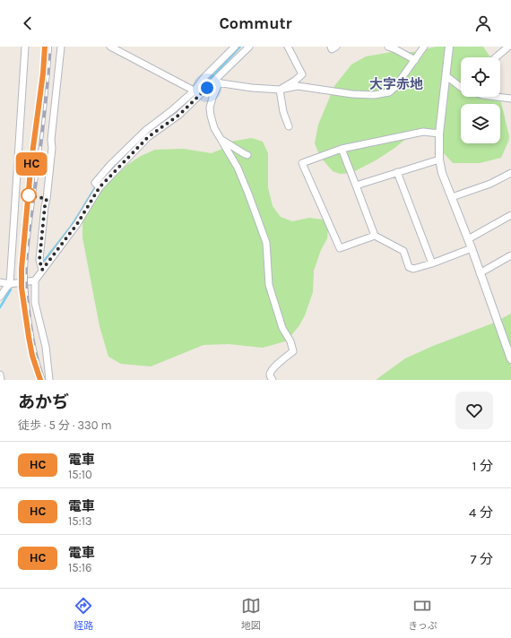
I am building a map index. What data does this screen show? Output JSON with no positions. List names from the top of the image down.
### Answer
{
  "districts": ["大字赤地"],
  "page": {
    "header": "Commutr",
    "on_map": "HC",
    "heading": ["あかぢ", "徒歩 · 5 分 · 330 m"],
    "list": [
      {
        "mark": "HC",
        "name": "電車",
        "note": "15:10",
        "value": "1 分"
      },
      {
        "mark": "HC",
        "name": "電車",
        "note": "15:13",
        "value": "4 分"
      },
      {
        "mark": "HC",
        "name": "電車",
        "note": "15:16",
        "value": "7 分"
      }
    ],
    "tabs": ["経路", "地図", "きっぷ"]
  }
}
